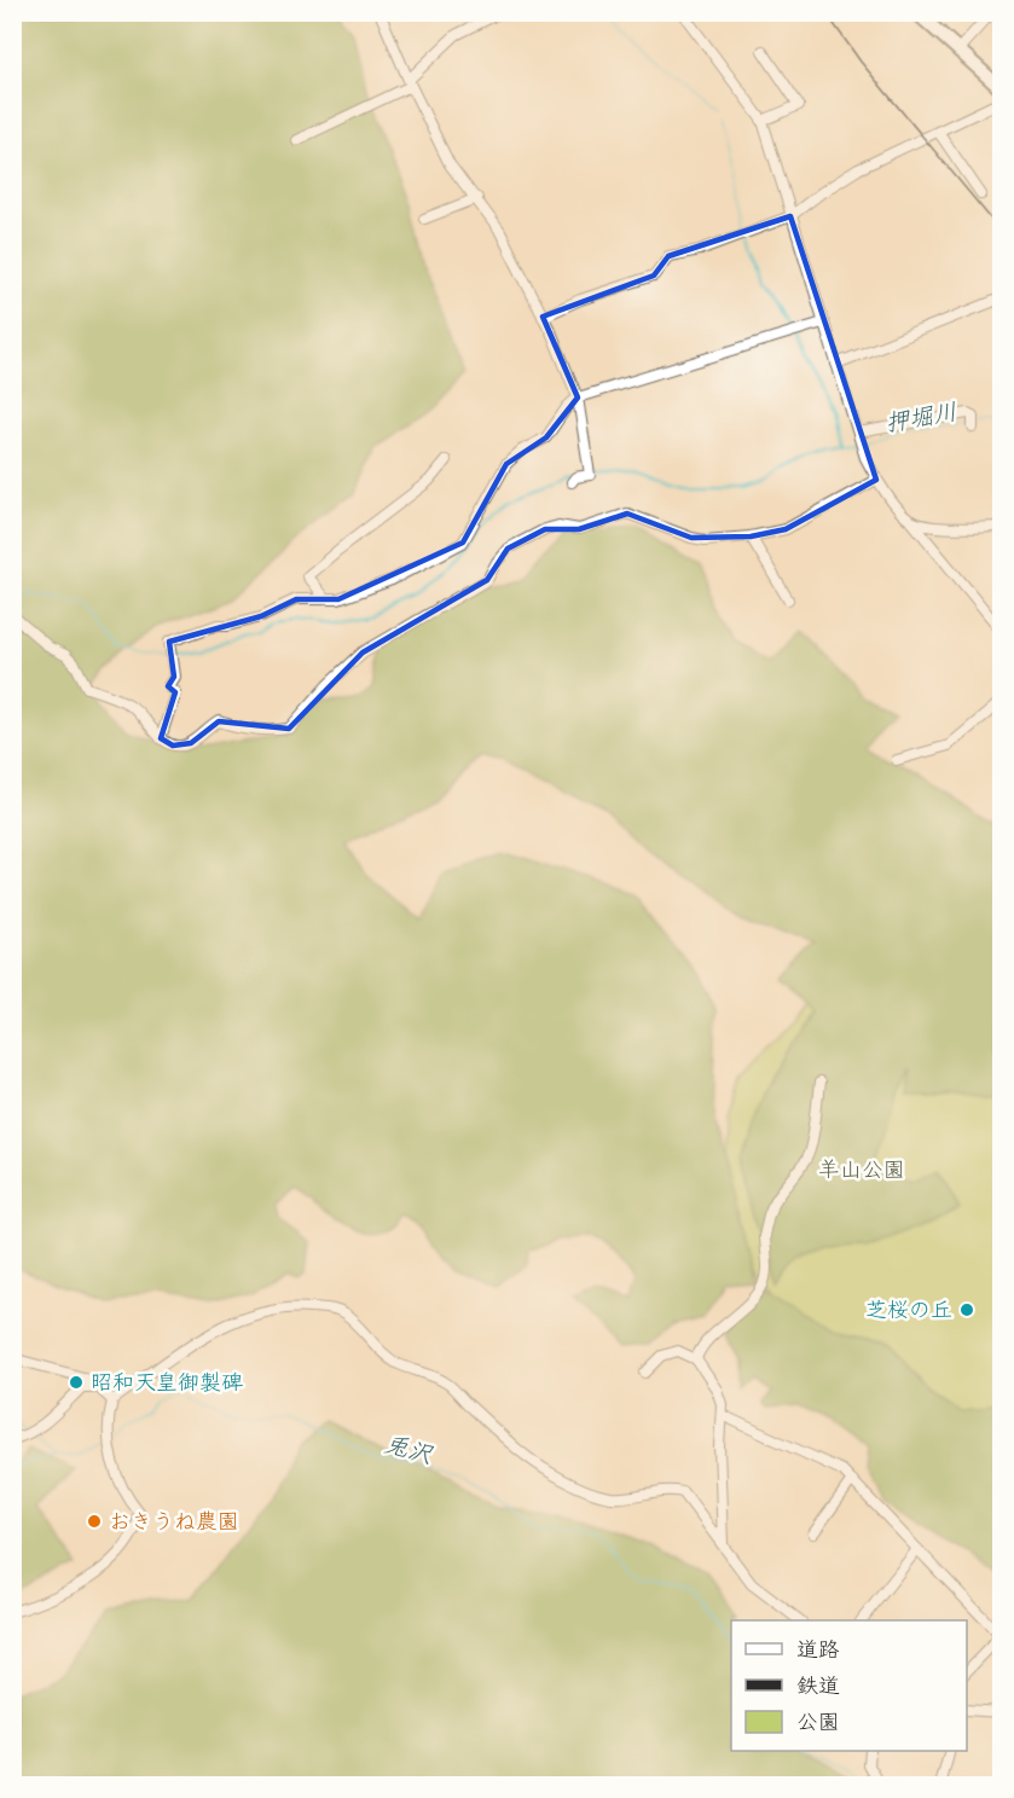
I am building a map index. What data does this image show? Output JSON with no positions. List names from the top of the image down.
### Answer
{
  "water": ["押堀川", "兎沢"],
  "parks": ["羊山公園"],
  "places": ["芝桜の丘", "昭和天皇御製碑", "おきうね農園"],
  "legend": ["道路", "鉄道", "公園"]
}
